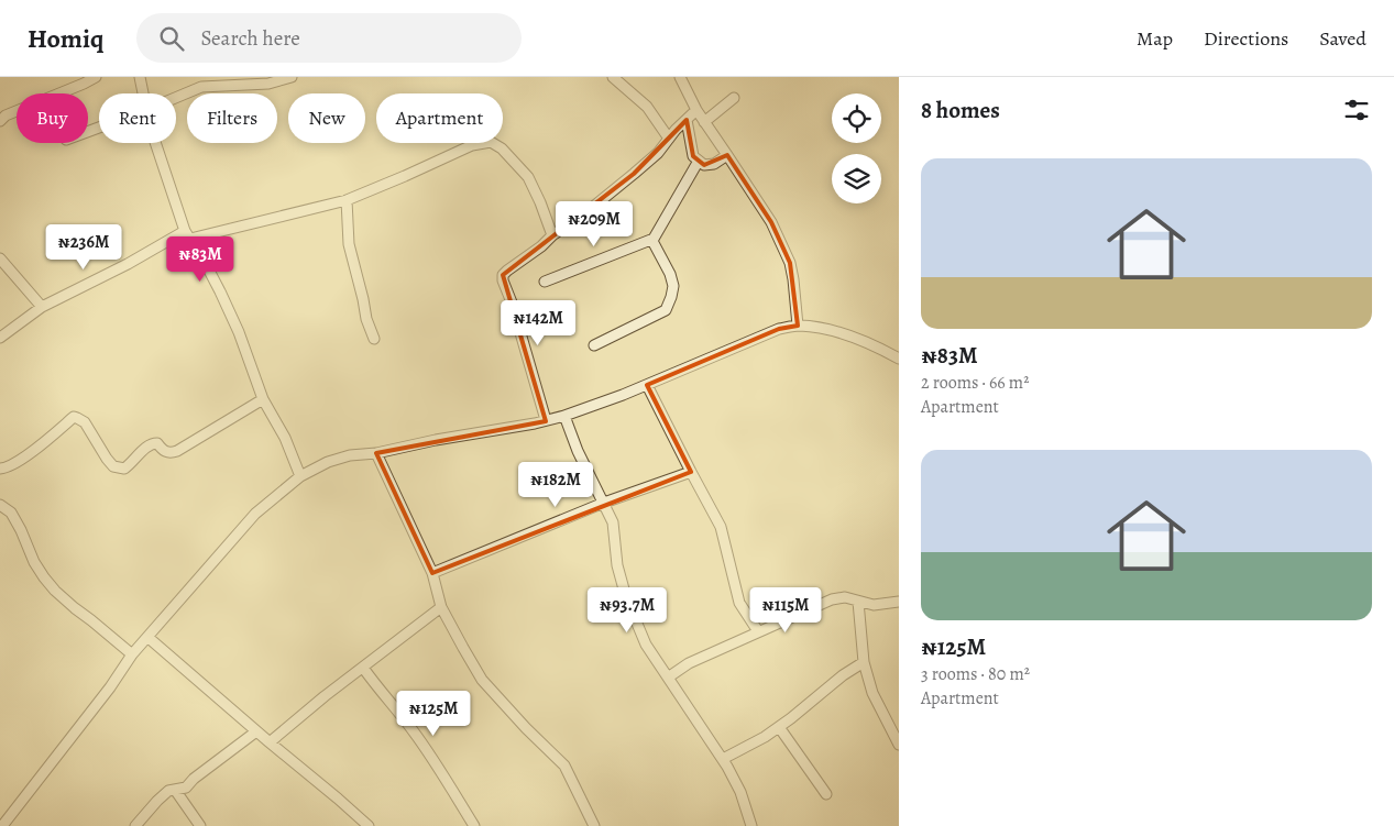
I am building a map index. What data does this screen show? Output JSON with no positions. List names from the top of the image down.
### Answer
{
  "page": {
    "header": "Homiq",
    "search": "Search here",
    "nav": ["Map", "Directions", "Saved"],
    "heading": "8 homes",
    "chip": [
      "Buy",
      "Rent",
      "Filters",
      "New",
      "Apartment"
    ],
    "list": [
      {
        "name": "₦83M",
        "note": "2 rooms · 66 m² · Apartment"
      },
      {
        "name": "₦125M",
        "note": "3 rooms · 80 m² · Apartment"
      }
    ],
    "price": [
      "₦209M",
      "₦236M",
      "₦83M",
      "₦142M",
      "₦182M",
      "₦93.7M",
      "₦115M",
      "₦125M"
    ]
  }
}
